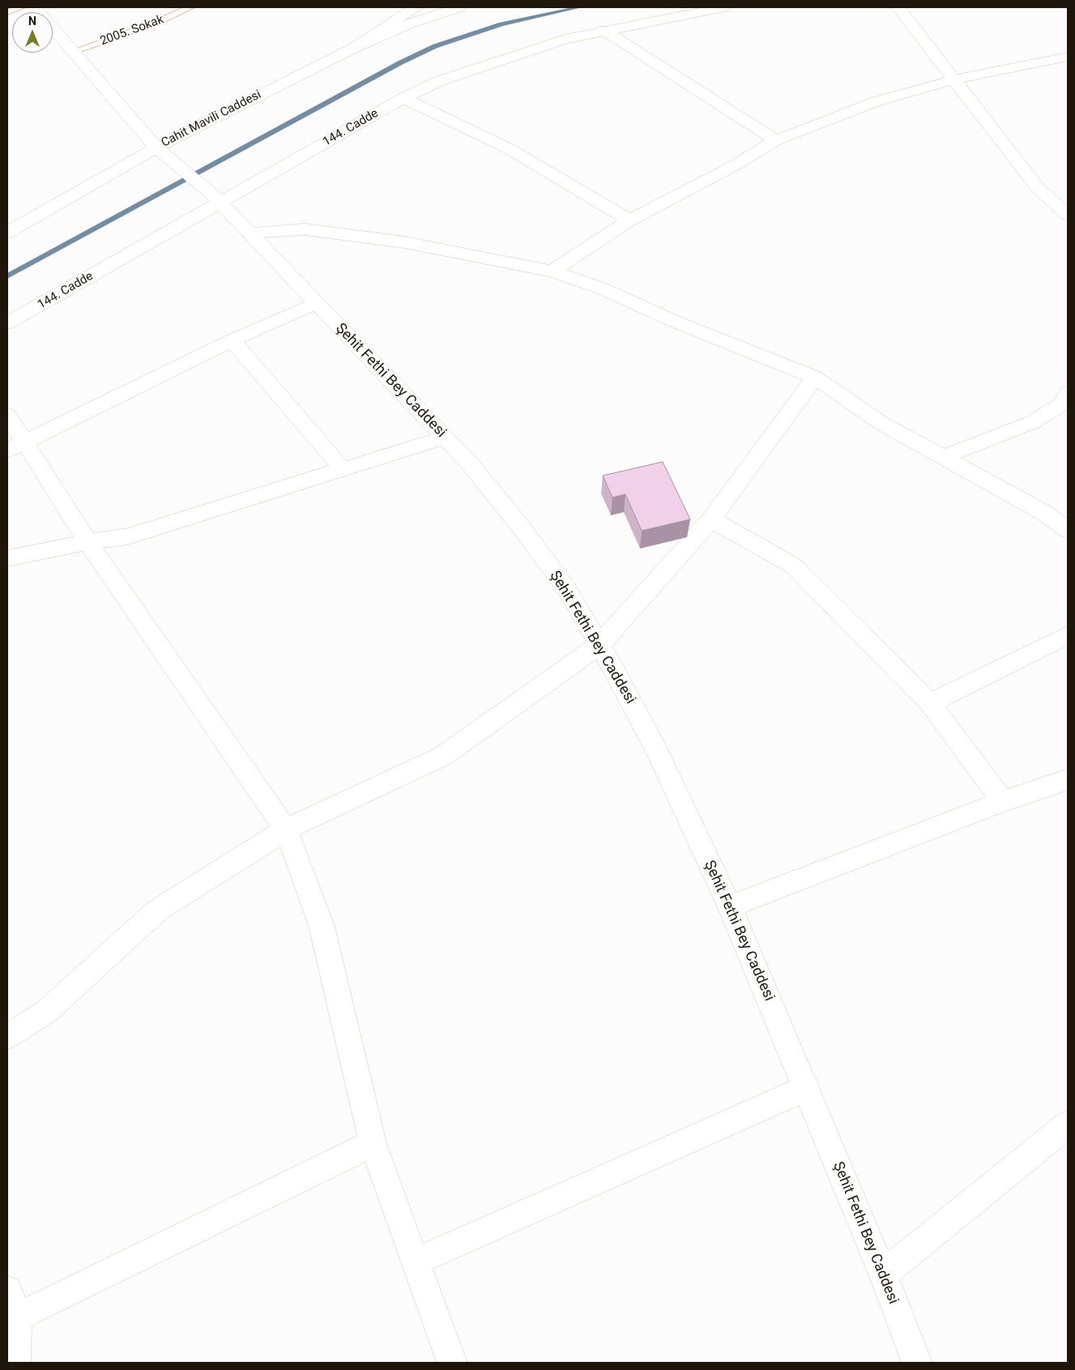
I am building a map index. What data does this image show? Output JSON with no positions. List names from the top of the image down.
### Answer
{
  "streets": {
    "street": ["Cahit Mavili Caddesi", "144. Cadde", "Şehit Fethi Bey Caddesi"],
    "lane": ["2005. Sokak"]
  },
  "crossings": [
    ["2005. Sokak", "Şehit Fethi Bey Caddesi"],
    ["Cahit Mavili Caddesi", "Şehit Fethi Bey Caddesi"],
    ["144. Cadde", "Şehit Fethi Bey Caddesi"]
  ],
  "north": "top"
}
